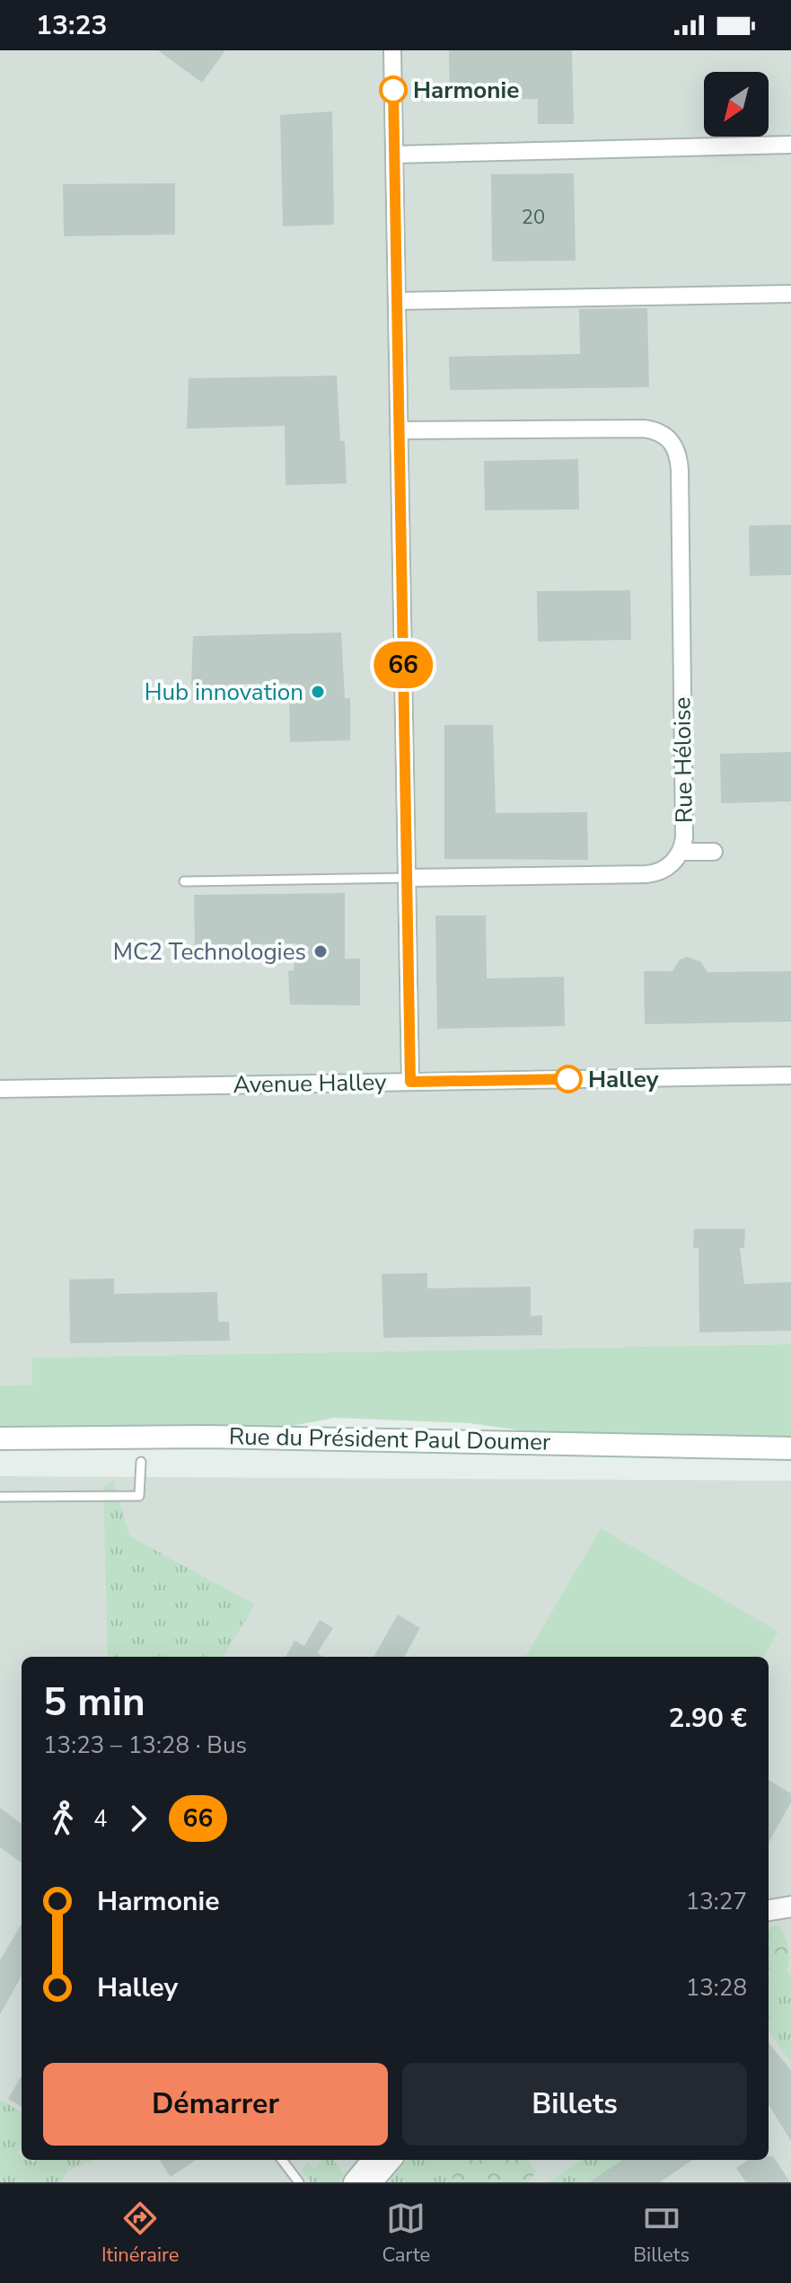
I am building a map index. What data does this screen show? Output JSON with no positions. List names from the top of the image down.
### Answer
{
  "streets": {
    "main road": ["Rue du Président Paul Doumer"],
    "street": ["Rue Héloise", "Avenue Halley"]
  },
  "places": [
    "Harmonie",
    "Hub innovation",
    "MC2 Technologies",
    "Halley"
  ],
  "lines": ["bus line 66"],
  "house_numbers": ["20"],
  "north": "bottom left",
  "page": {
    "status": "13:23",
    "on_map": "66",
    "heading": ["5 min", "13:23 – 13:28 · Bus", "2.90 €"],
    "legs": ["4", "66"],
    "list": [
      {
        "name": "Harmonie",
        "value": "13:27"
      },
      {
        "name": "Halley",
        "value": "13:28"
      }
    ],
    "buttons": ["Démarrer", "Billets"],
    "tabs": ["Itinéraire", "Carte", "Billets"]
  }
}
